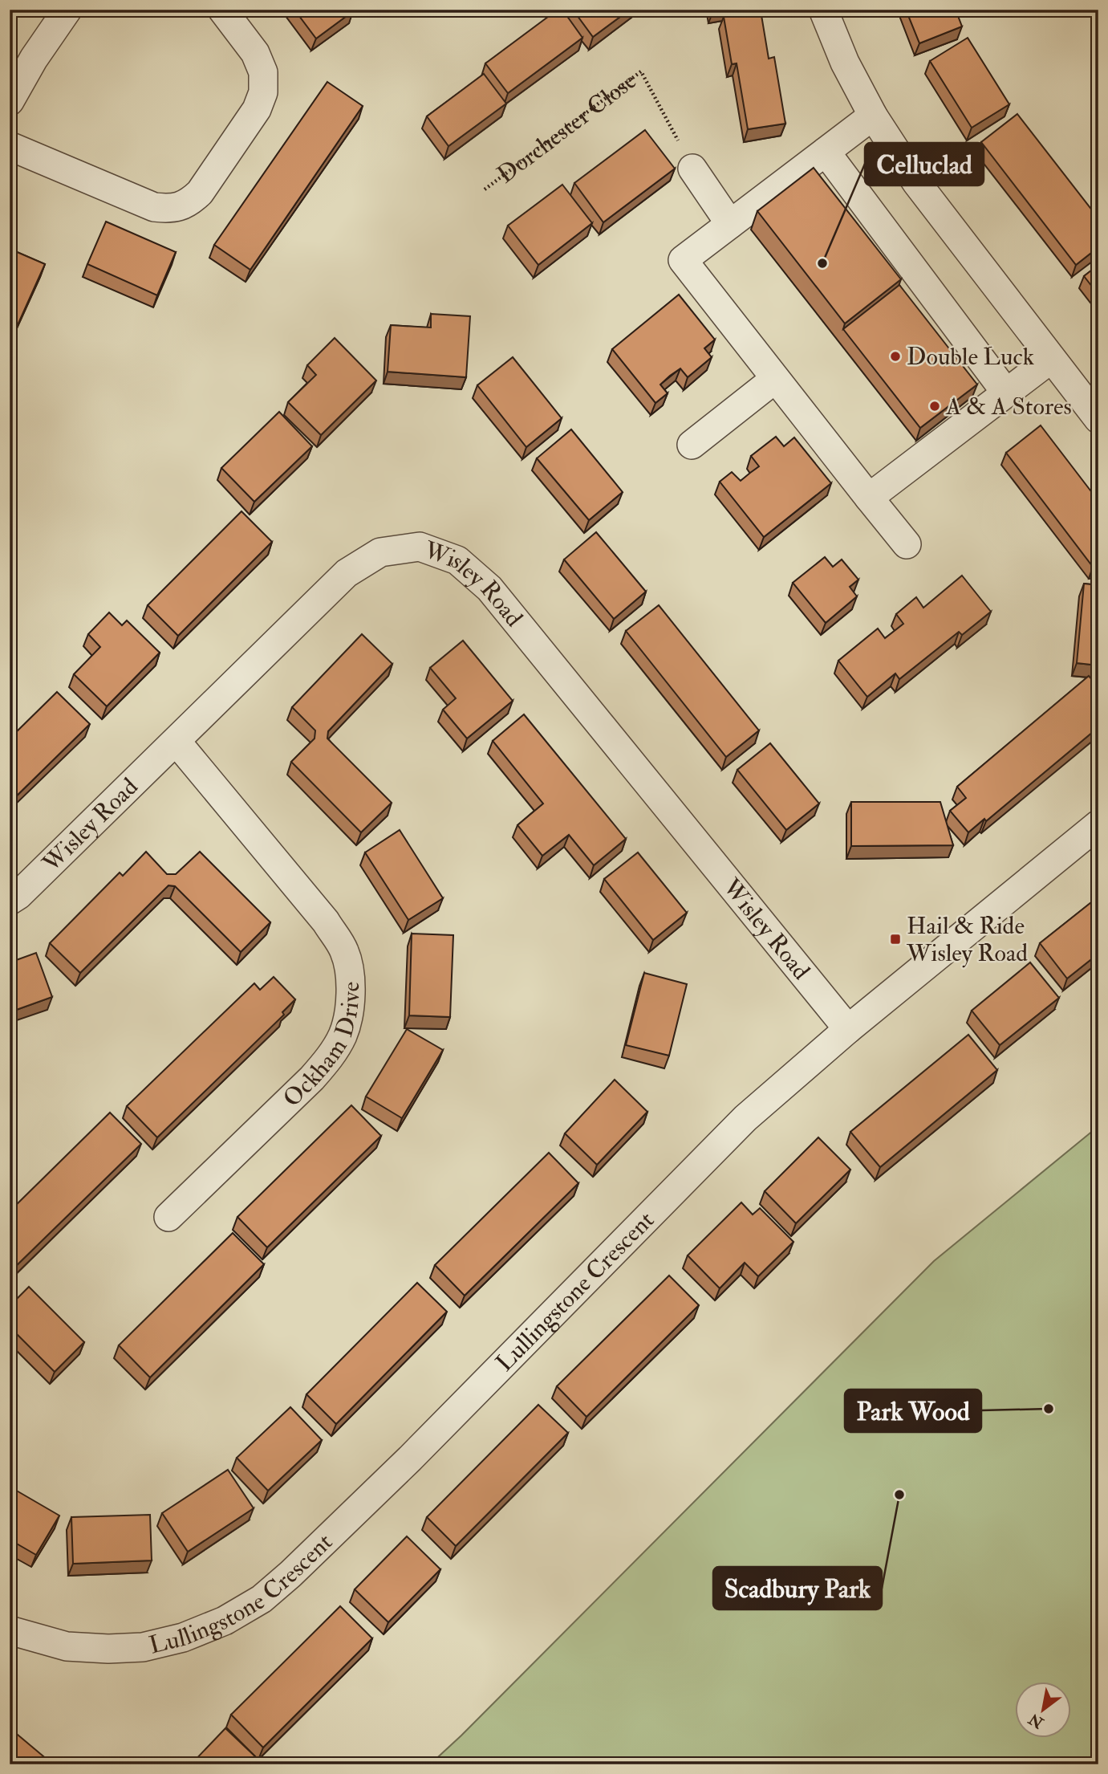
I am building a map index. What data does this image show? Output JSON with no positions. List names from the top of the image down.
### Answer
{
  "streets": {
    "street": ["Wisley Road", "Ockham Drive", "Lullingstone Crescent"],
    "path": ["Dorchester Close"]
  },
  "crossings": [
    ["Wisley Road", "Ockham Drive"],
    ["Wisley Road", "Lullingstone Crescent"]
  ],
  "places": {
    "other": [
      "Celluclad",
      "Double Luck",
      "A & A Stores",
      "Park Wood",
      "Scadbury Park"
    ],
    "transit": ["Hail & Ride Wisley Road"]
  },
  "north": "bottom left"
}
